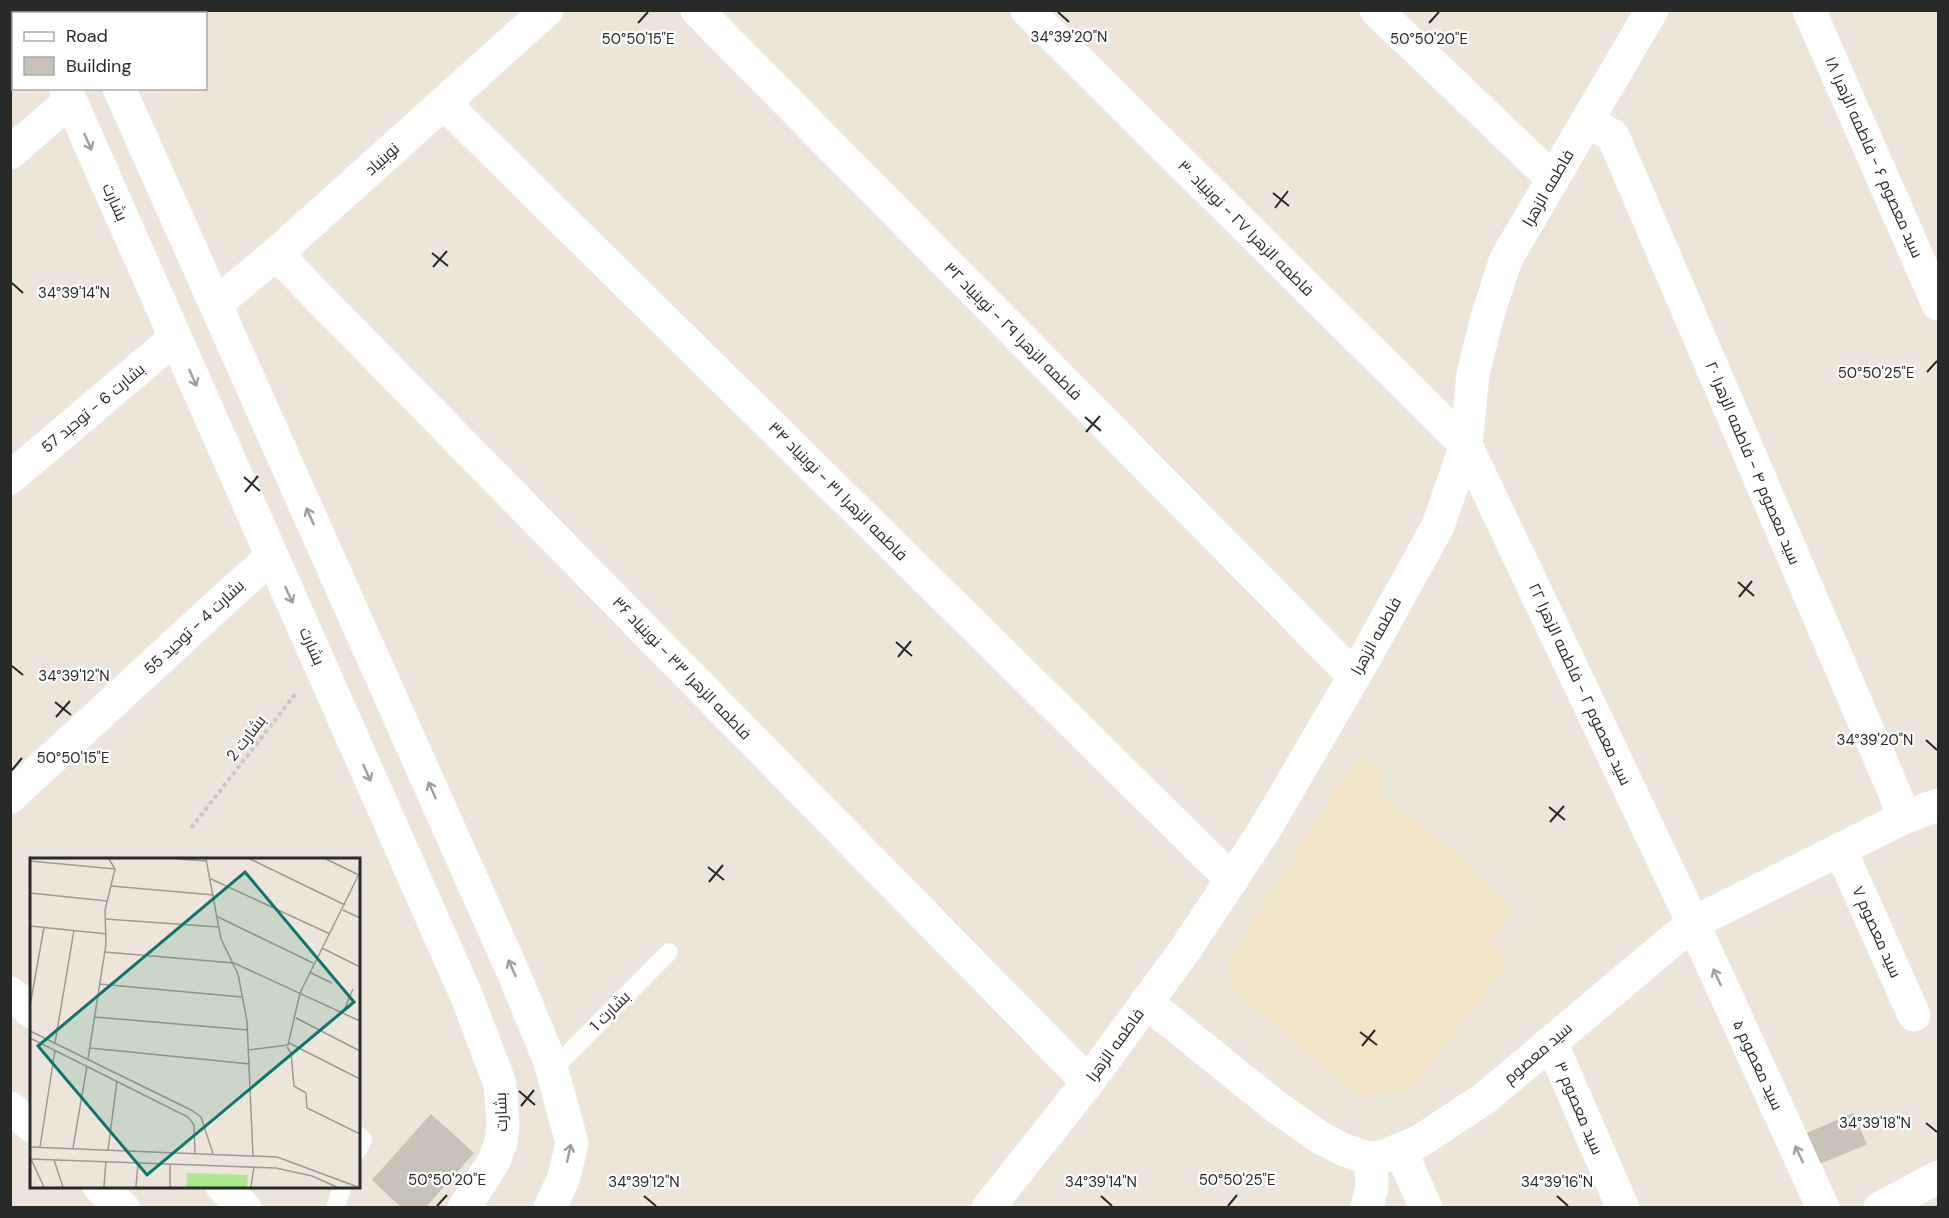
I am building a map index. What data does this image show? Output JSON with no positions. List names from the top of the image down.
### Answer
{
  "streets": {
    "street": [
      "سید معصوم ۶ - فاطمه الزهرا ۱۸",
      "نوبنیاد",
      "فاطمه الزهرا",
      "بشارت",
      "فاطمه الزهرا ۲۷ - نوبنیاد ۳۰",
      "فاطمه الزهرا ۲۹ - نوبنیاد ۳۲",
      "بشارت 6 - توحید 57",
      "سید معصوم ۴ - فاطمه الزهرا ۲۰",
      "فاطمه الزهرا ۳۱ - نوبنیاد ۳۴",
      "بشارت 4 - توحید 55",
      "فاطمه الزهرا ۳۳ - نوبنیاد ۳۶",
      "سید معصوم ۲ - فاطمه الزهرا ۲۲",
      "سید معصوم ۷",
      "سید معصوم",
      "سید معصوم ۵",
      "سید معصوم ۳"
    ],
    "lane": ["بشارت 1"],
    "path": ["بشارت 2"]
  },
  "crossings": [
    ["نوبنیاد", "فاطمه الزهرا ۳۱ - نوبنیاد ۳۴"],
    ["نوبنیاد", "فاطمه الزهرا ۳۳ - نوبنیاد ۳۶"],
    ["فاطمه الزهرا", "فاطمه الزهرا ۲۷ - نوبنیاد ۳۰"],
    ["فاطمه الزهرا", "فاطمه الزهرا ۲۹ - نوبنیاد ۳۲"],
    ["فاطمه الزهرا", "سید معصوم ۴ - فاطمه الزهرا ۲۰"],
    ["فاطمه الزهرا", "فاطمه الزهرا ۳۱ - نوبنیاد ۳۴"],
    ["فاطمه الزهرا", "فاطمه الزهرا ۳۳ - نوبنیاد ۳۶"],
    ["فاطمه الزهرا", "سید معصوم ۲ - فاطمه الزهرا ۲۲"],
    ["بشارت", "بشارت 6 - توحید 57"],
    ["بشارت", "بشارت 4 - توحید 55"],
    ["بشارت", "بشارت 2"],
    ["فاطمه الزهرا ۲۷ - نوبنیاد ۳۰", "سید معصوم ۲ - فاطمه الزهرا ۲۲"],
    ["سید معصوم ۴ - فاطمه الزهرا ۲۰", "سید معصوم"],
    ["سید معصوم ۲ - فاطمه الزهرا ۲۲", "سید معصوم"],
    ["سید معصوم ۲ - فاطمه الزهرا ۲۲", "سید معصوم ۵"],
    ["سید معصوم ۷", "سید معصوم"],
    ["سید معصوم", "سید معصوم ۵"],
    ["سید معصوم", "سید معصوم ۳"]
  ],
  "one_way": ["سید معصوم ۵"],
  "legend": ["Road", "Building"],
  "coordinates": [
    "34°39'20\"N",
    "50°50'15\"E",
    "50°50'20\"E",
    "34°39'14\"N",
    "50°50'25\"E",
    "34°39'12\"N",
    "34°39'18\"N",
    "34°39'16\"N"
  ]
}
